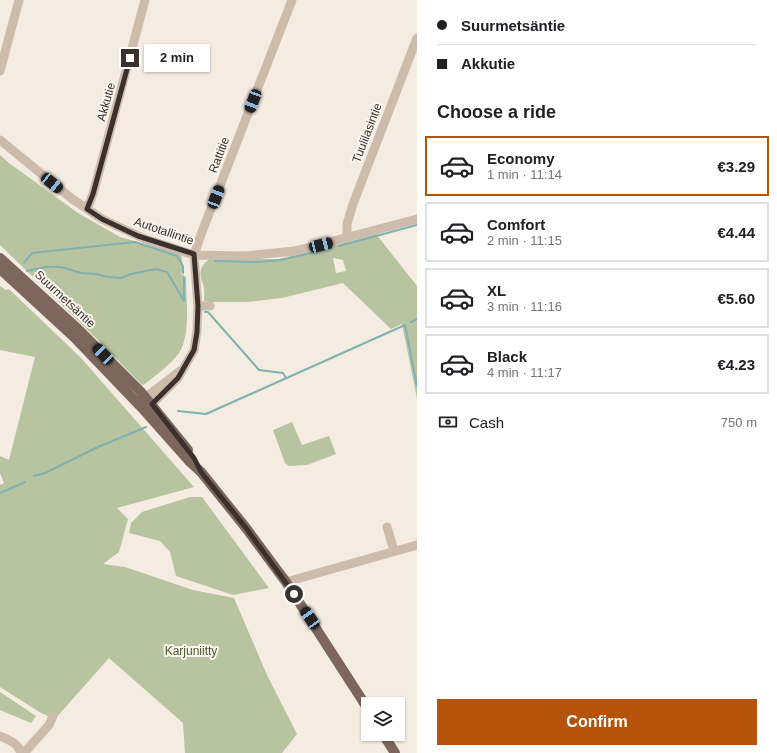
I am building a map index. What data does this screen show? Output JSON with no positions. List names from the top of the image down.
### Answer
{
  "streets": {
    "main road": ["Suurmetsäntie"],
    "street": [
      "Akkutie",
      "Tuulilasintie",
      "Rattitie",
      "Autotallintie"
    ]
  },
  "crossings": [
    ["Akkutie", "Autotallintie"],
    ["Tuulilasintie", "Autotallintie"],
    ["Rattitie", "Autotallintie"],
    ["Rattitie", "Suurmetsäntie"]
  ],
  "parks": ["Karjuniitty"],
  "page": {
    "banner": ["Suurmetsäntie", "Akkutie"],
    "bubble": "2 min",
    "heading": "Choose a ride",
    "list": [
      {
        "name": "Economy",
        "note": "1 min · 11:14",
        "value": "€3.29"
      },
      {
        "name": "Comfort",
        "note": "2 min · 11:15",
        "value": "€4.44"
      },
      {
        "name": "XL",
        "note": "3 min · 11:16",
        "value": "€5.60"
      },
      {
        "name": "Black",
        "note": "4 min · 11:17",
        "value": "€4.23"
      }
    ],
    "pay": ["Cash", "750 m"],
    "buttons": "Confirm"
  }
}
